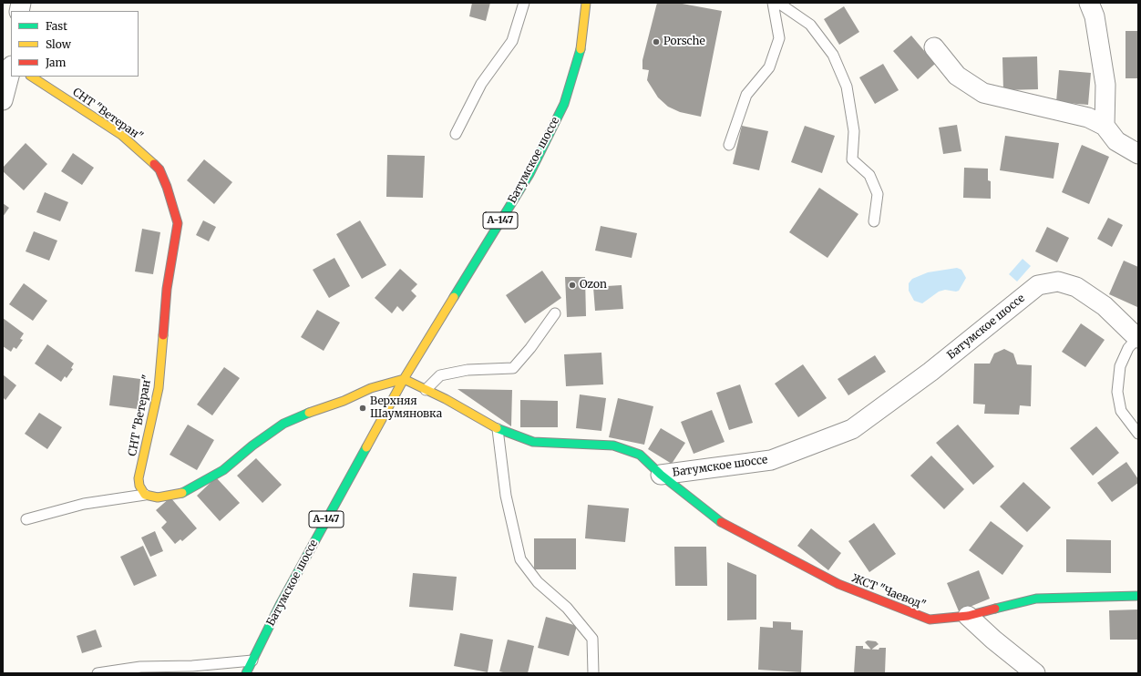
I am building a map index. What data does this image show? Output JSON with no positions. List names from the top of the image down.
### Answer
{
  "streets": {
    "main road": [
      "СНТ \"Ветеран\"",
      "Батумское шоссе",
      "А-147",
      "ЖСТ \"Чаевод\""
    ]
  },
  "crossings": [
    ["Батумское шоссе", "ЖСТ \"Чаевод\""]
  ],
  "places": ["Porsche", "Ozon", "Верхняя Шаумяновка"],
  "legend": ["Fast", "Slow", "Jam"]
}
